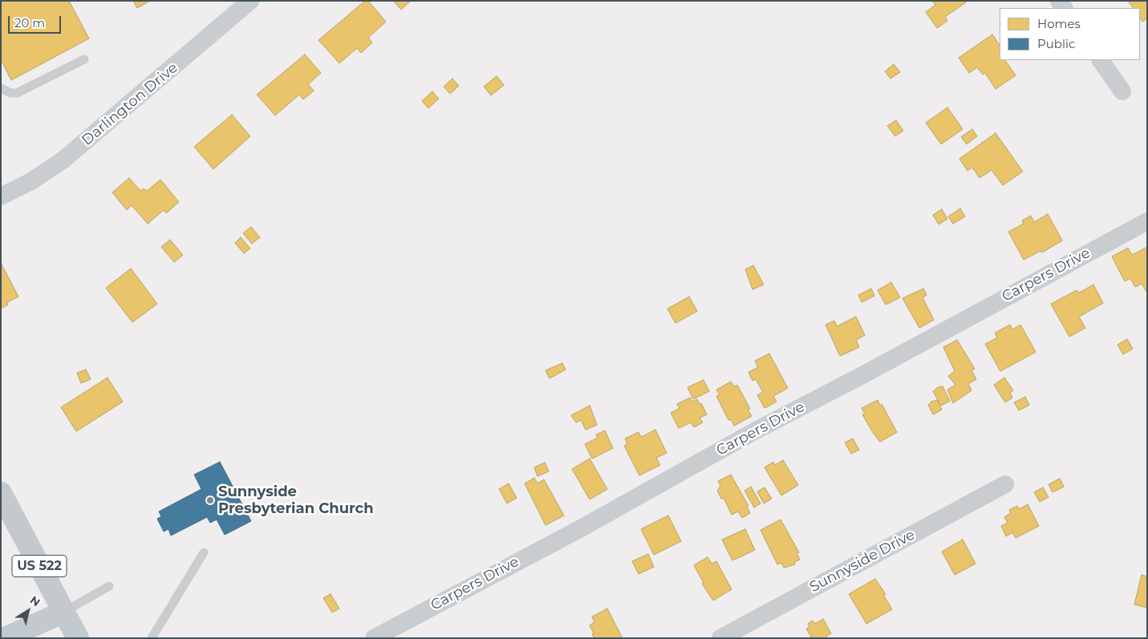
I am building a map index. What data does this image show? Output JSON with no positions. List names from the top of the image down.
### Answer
{
  "streets": {
    "main road": ["US 522"],
    "street": ["Darlington Drive", "Carpers Drive", "Sunnyside Drive"]
  },
  "places": ["Sunnyside Presbyterian Church"],
  "legend": ["Homes", "Public"],
  "scale_bar": "20 m",
  "north": "top right"
}
